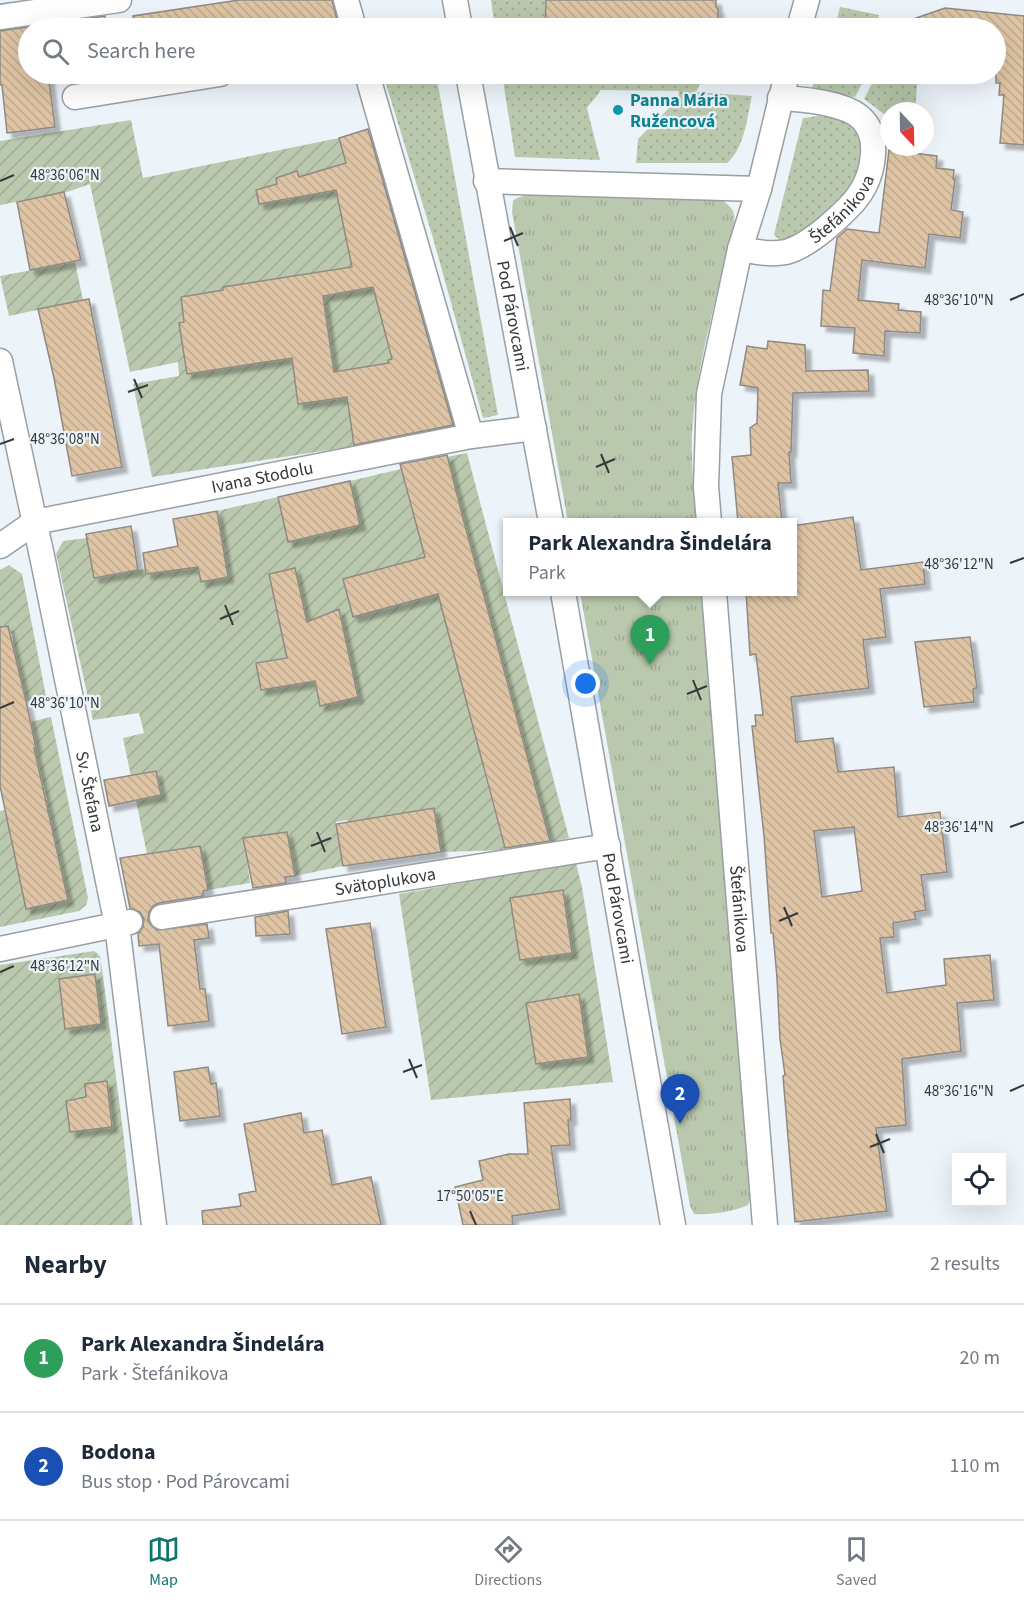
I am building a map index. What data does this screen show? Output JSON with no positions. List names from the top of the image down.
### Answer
{
  "streets": {
    "street": [
      "Štefánikova",
      "Pod Párovcami",
      "Ivana Stodolu",
      "Sv. Štefana",
      "Svätoplukova"
    ]
  },
  "crossings": [
    ["Pod Párovcami", "Ivana Stodolu"],
    ["Pod Párovcami", "Svätoplukova"],
    ["Ivana Stodolu", "Sv. Štefana"]
  ],
  "places": ["Panna Mária Ružencová"],
  "north": "bottom",
  "page": {
    "search": "Search here",
    "popup": ["Park Alexandra Šindelára", "Park"],
    "pins": ["1", "2"],
    "heading": ["Nearby", "2 results"],
    "list": [
      {
        "mark": "1",
        "name": "Park Alexandra Šindelára",
        "note": "Park · Štefánikova",
        "value": "20 m"
      },
      {
        "mark": "2",
        "name": "Bodona",
        "note": "Bus stop · Pod Párovcami",
        "value": "110 m"
      }
    ],
    "nav": ["Map", "Directions", "Saved"]
  },
  "coordinates": [
    "48°36'06\"N",
    "48°36'10\"N",
    "48°36'08\"N",
    "48°36'12\"N",
    "48°36'14\"N",
    "48°36'16\"N",
    "17°50'05\"E"
  ]
}
